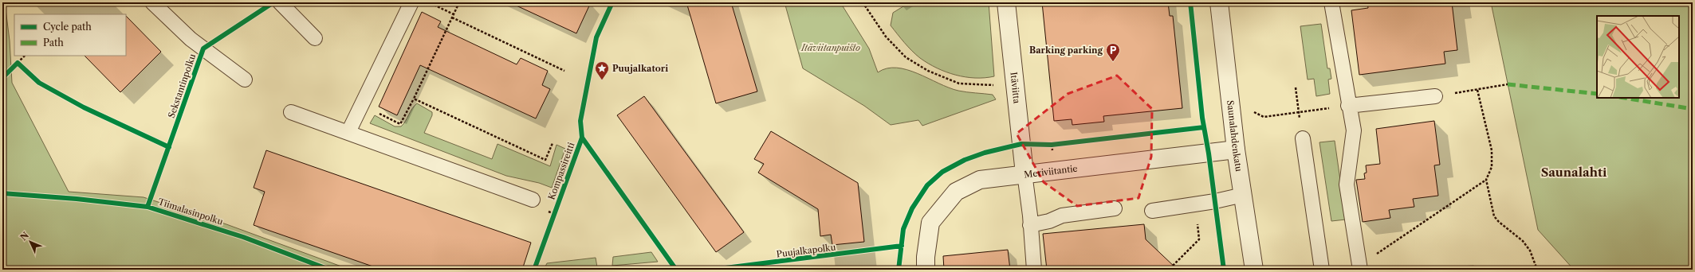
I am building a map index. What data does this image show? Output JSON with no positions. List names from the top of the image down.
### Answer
{
  "streets": {
    "street": ["Itäviitta", "Saunalahdenkatu", "Meriviitantie"],
    "cycle path": [
      "Sekstantinpolku",
      "Kompassireitti",
      "Tiimalasinpolku",
      "Puujalkapolku"
    ]
  },
  "crossings": [
    ["Itäviitta", "Meriviitantie"],
    ["Saunalahdenkatu", "Meriviitantie"]
  ],
  "districts": ["Saunalahti"],
  "parks": ["Itäviitanpuisto"],
  "places": {
    "parking": ["Barking parking"],
    "place": ["Puujalkatori"]
  },
  "legend": ["Cycle path", "Path"],
  "north": "top left"
}
